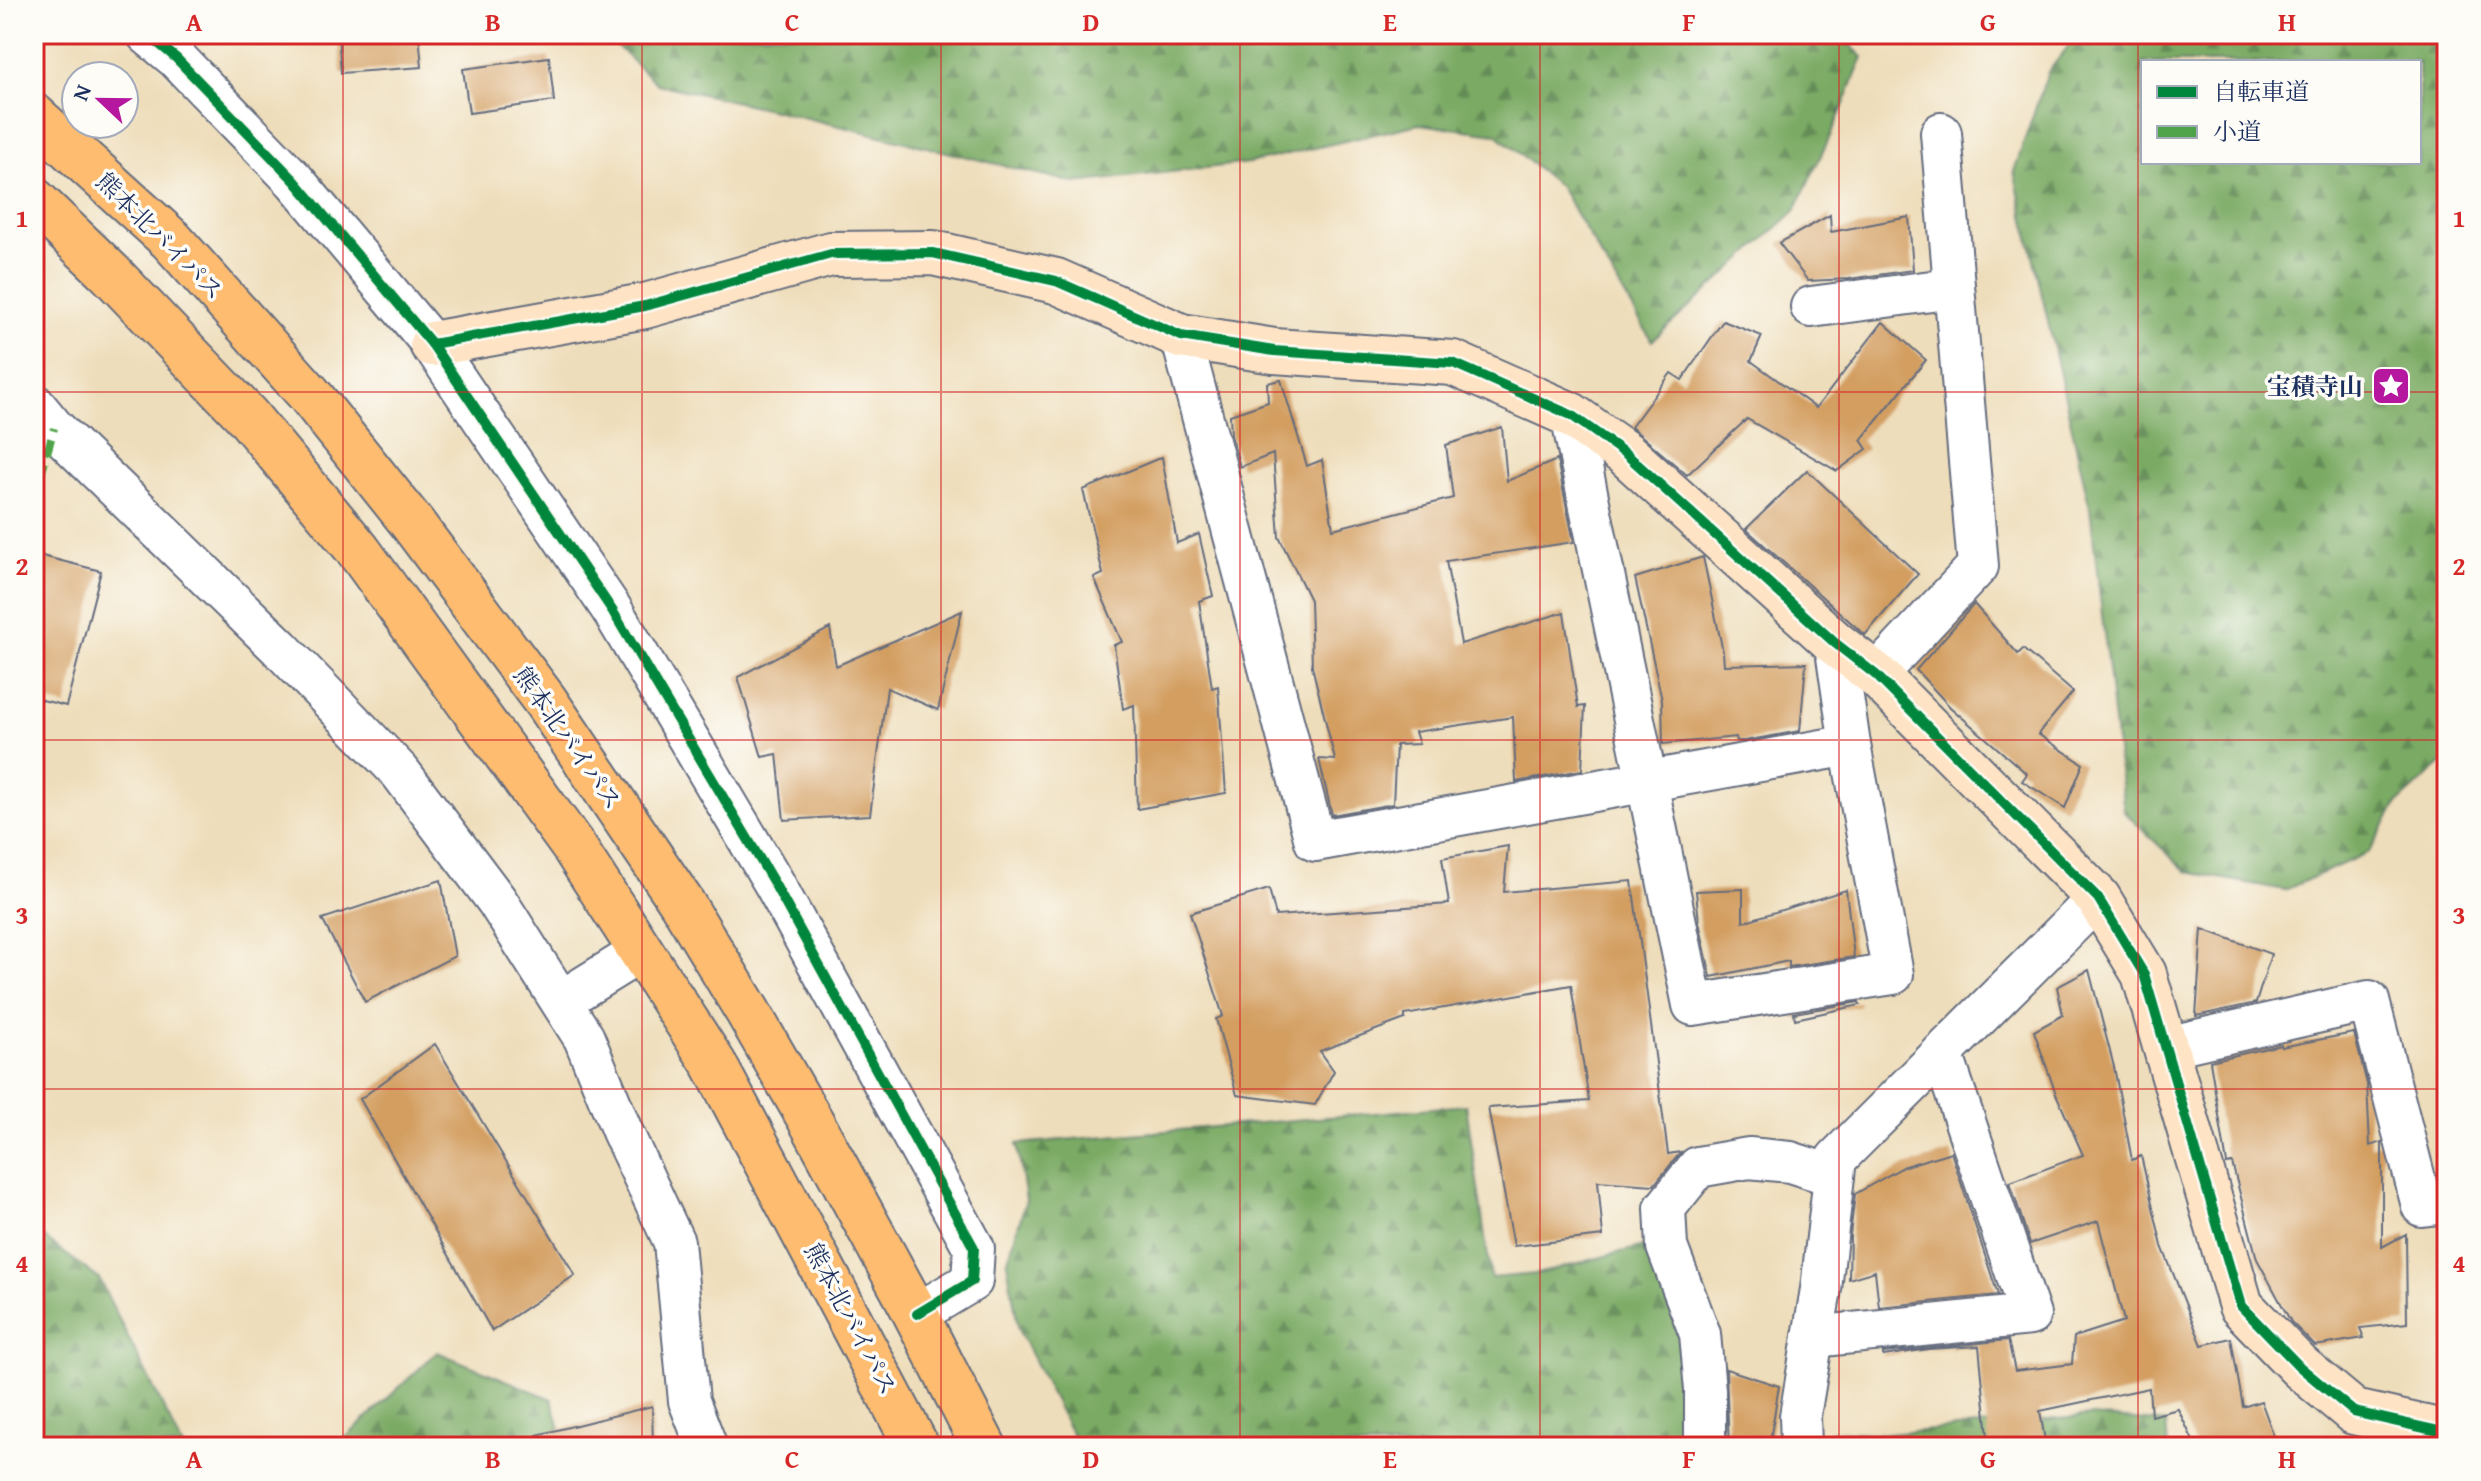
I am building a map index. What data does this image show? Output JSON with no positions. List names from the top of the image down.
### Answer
{
  "streets": {
    "highway": ["熊本北バイパス"]
  },
  "places": {
    "place": ["宝積寺山"]
  },
  "legend": ["自転車道", "小道"],
  "north": "left",
  "grid": {
    "columns": [
      "A",
      "B",
      "C",
      "D",
      "E",
      "F",
      "G",
      "H"
    ],
    "rows": [
      "1",
      "2",
      "3",
      "4"
    ]
  }
}
